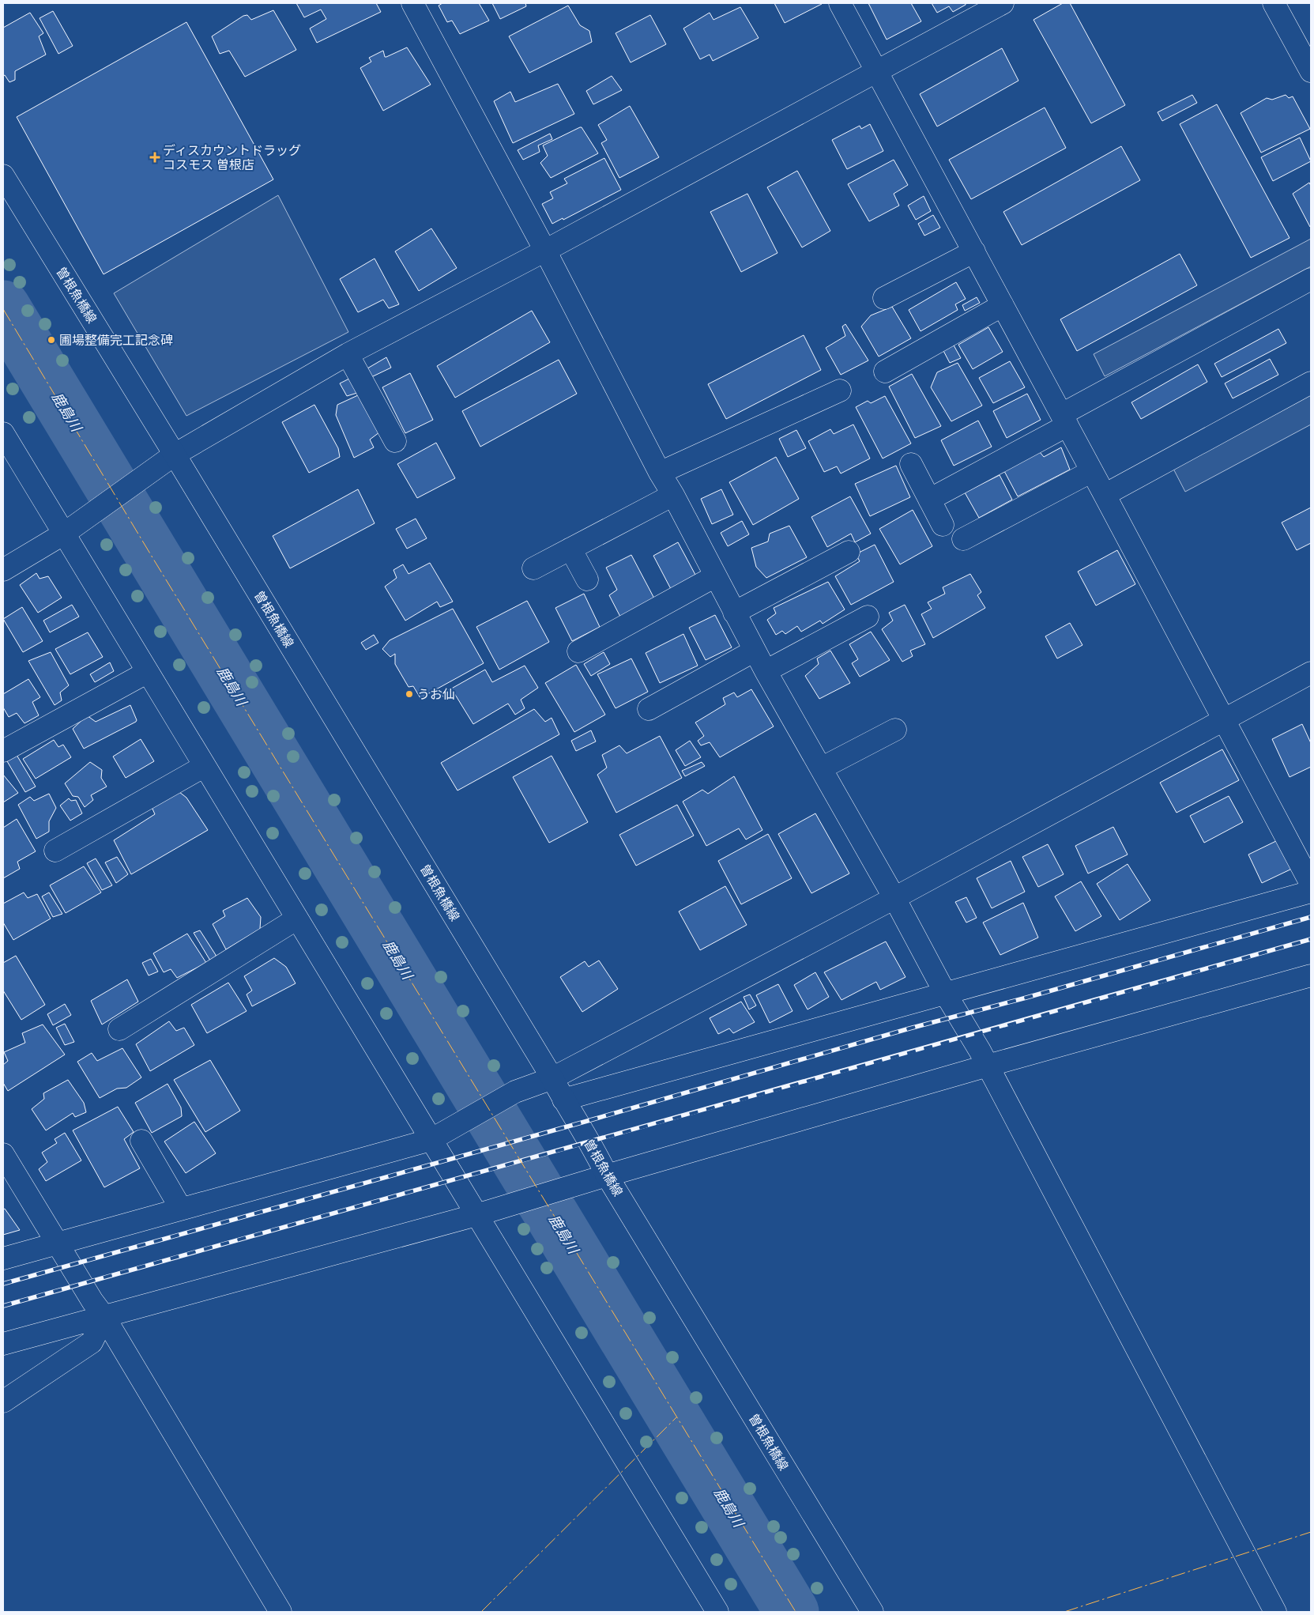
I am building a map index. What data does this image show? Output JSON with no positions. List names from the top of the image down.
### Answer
{
  "streets": {
    "street": ["曽根魚橋線"]
  },
  "water": ["鹿島川"],
  "places": {
    "health": ["ディスカウントドラッグ コスモス 曽根店"],
    "other": ["圃場整備完工記念碑", "うお仙"]
  }
}
